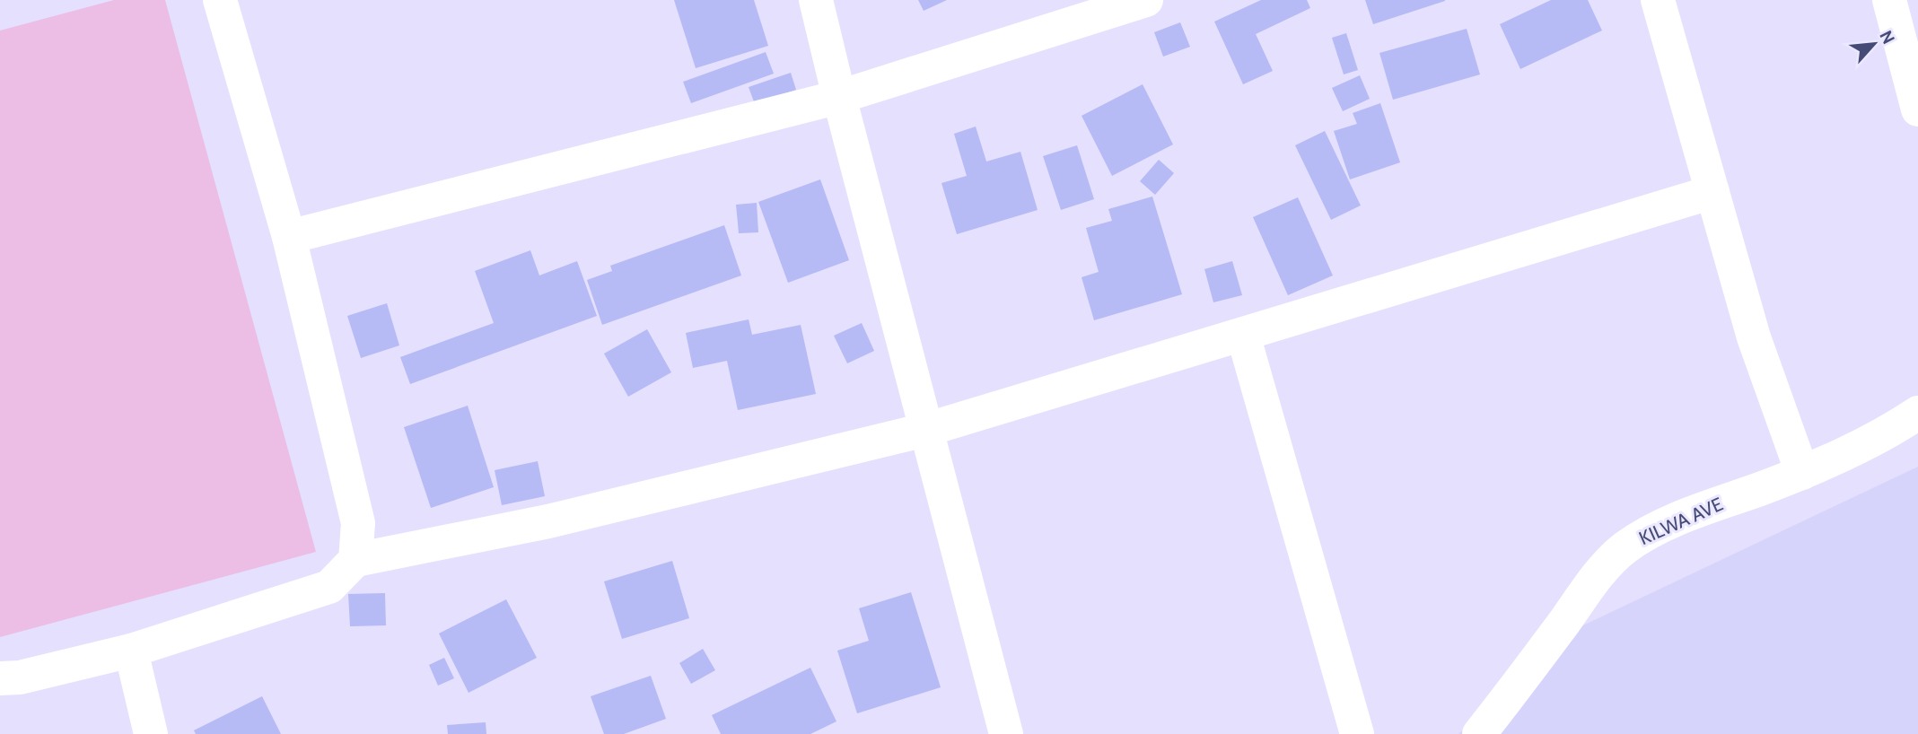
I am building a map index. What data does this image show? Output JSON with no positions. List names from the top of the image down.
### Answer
{
  "streets": {
    "street": ["KILWA AVE"]
  },
  "north": "top right"
}
